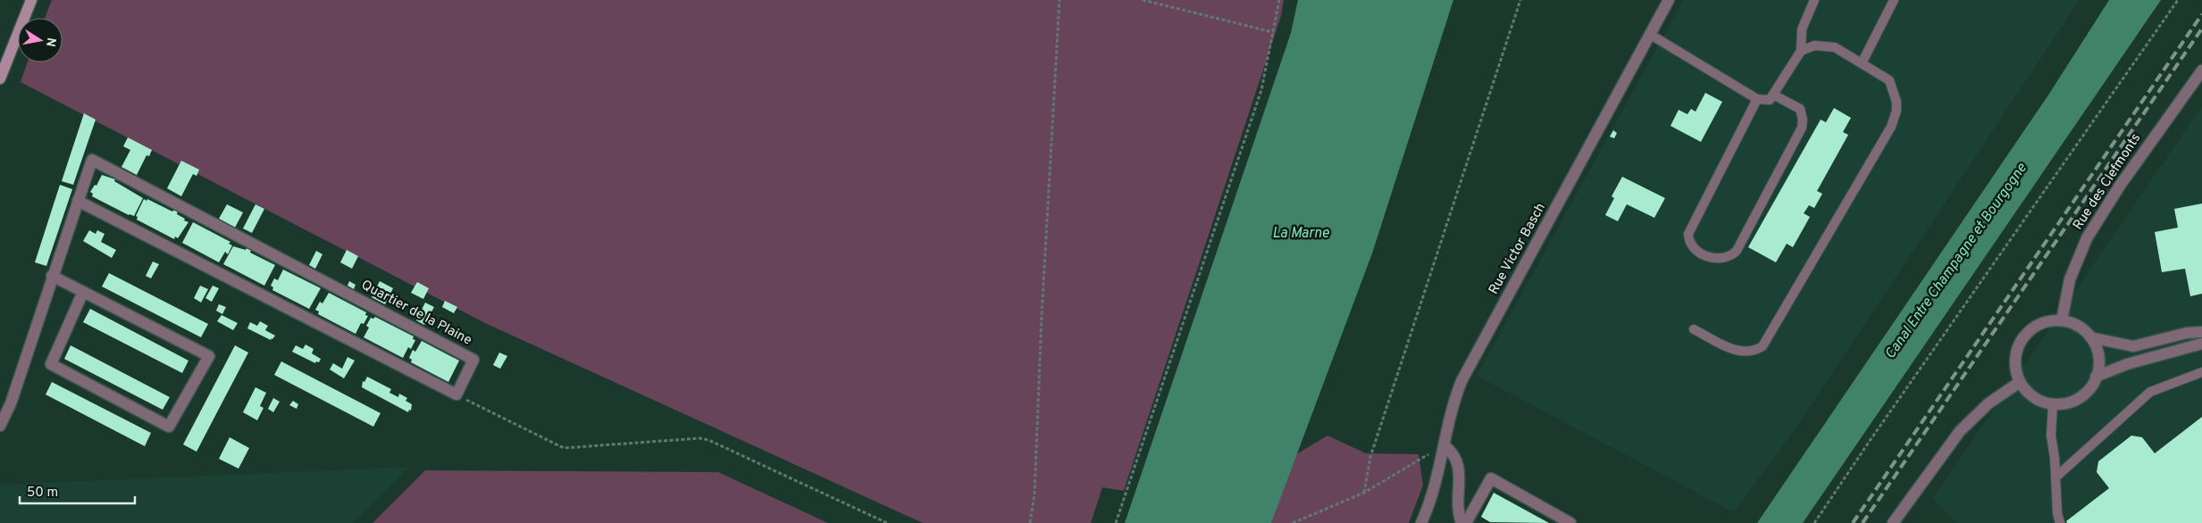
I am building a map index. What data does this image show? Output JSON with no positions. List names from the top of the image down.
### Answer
{
  "streets": {
    "street": ["Rue des Clefmonts", "Rue Victor Basch", "Quartier de la Plaine"]
  },
  "water": ["La Marne", "Canal Entre Champagne et Bourgogne"],
  "scale_bar": "50 m",
  "north": "right"
}
